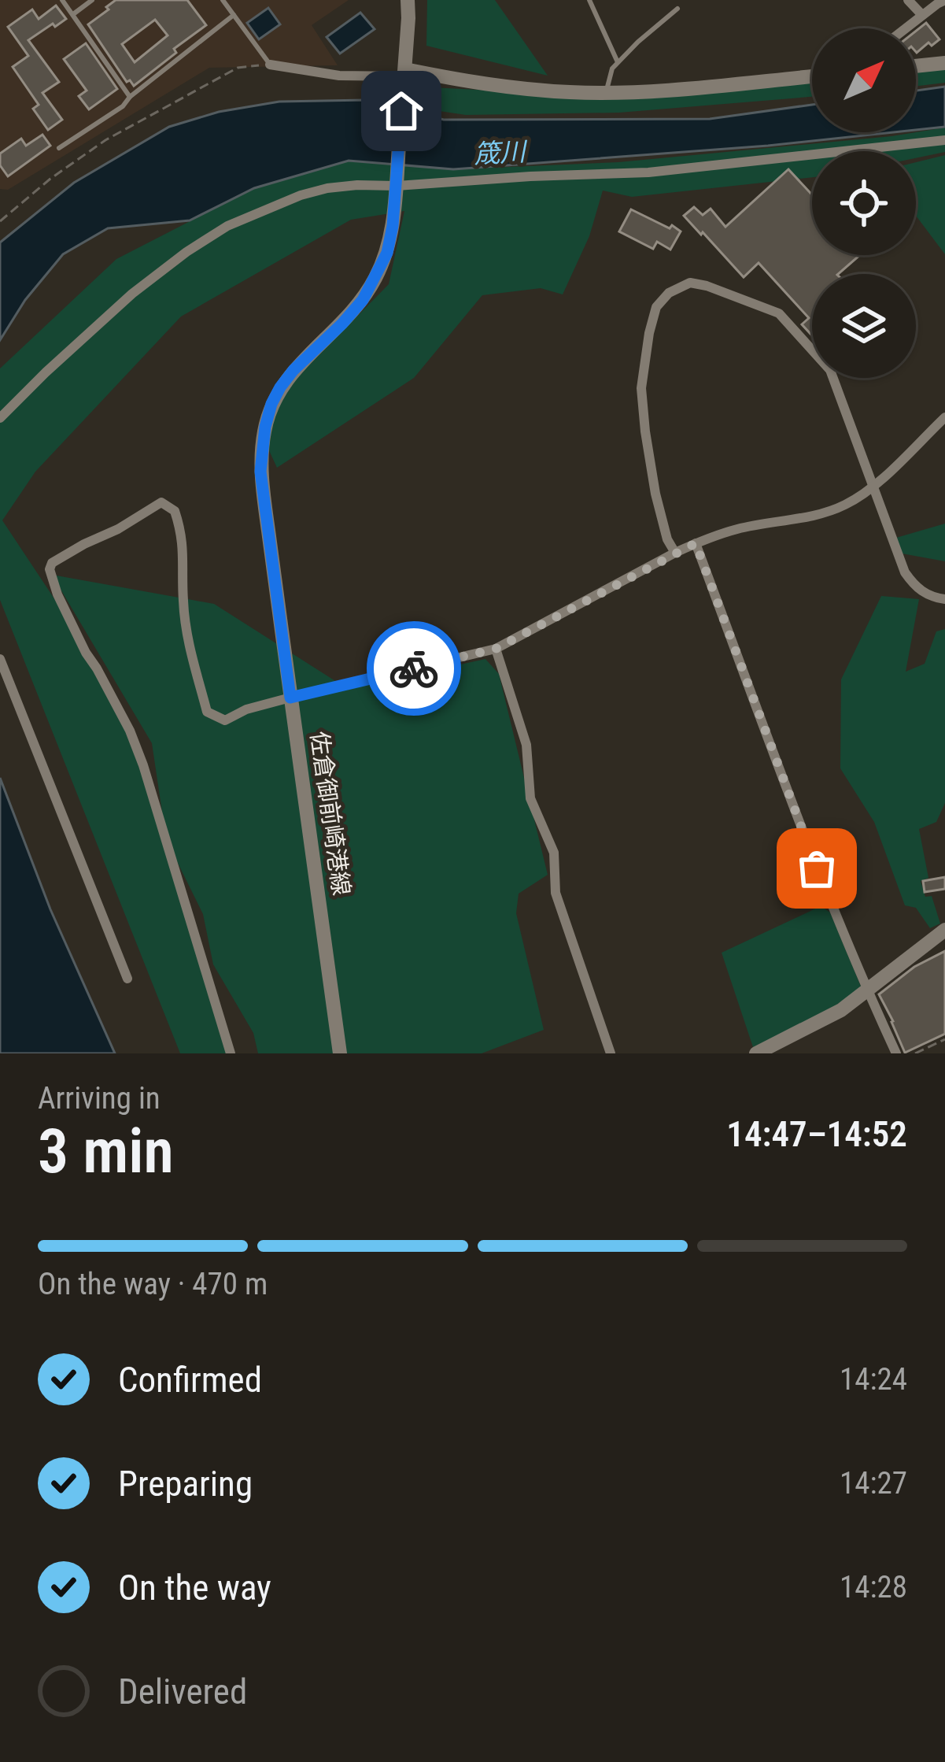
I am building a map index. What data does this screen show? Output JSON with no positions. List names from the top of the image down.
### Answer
{
  "streets": {
    "main road": ["佐倉御前崎港線"]
  },
  "water": ["筬川"],
  "north": "top right",
  "page": {
    "heading": ["3 min", "Arriving in", "14:47–14:52"],
    "bar": "On the way · 470 m",
    "list": [
      ["Confirmed", "14:24"],
      ["Preparing", "14:27"],
      ["On the way", "14:28"],
      "Delivered"
    ]
  }
}
